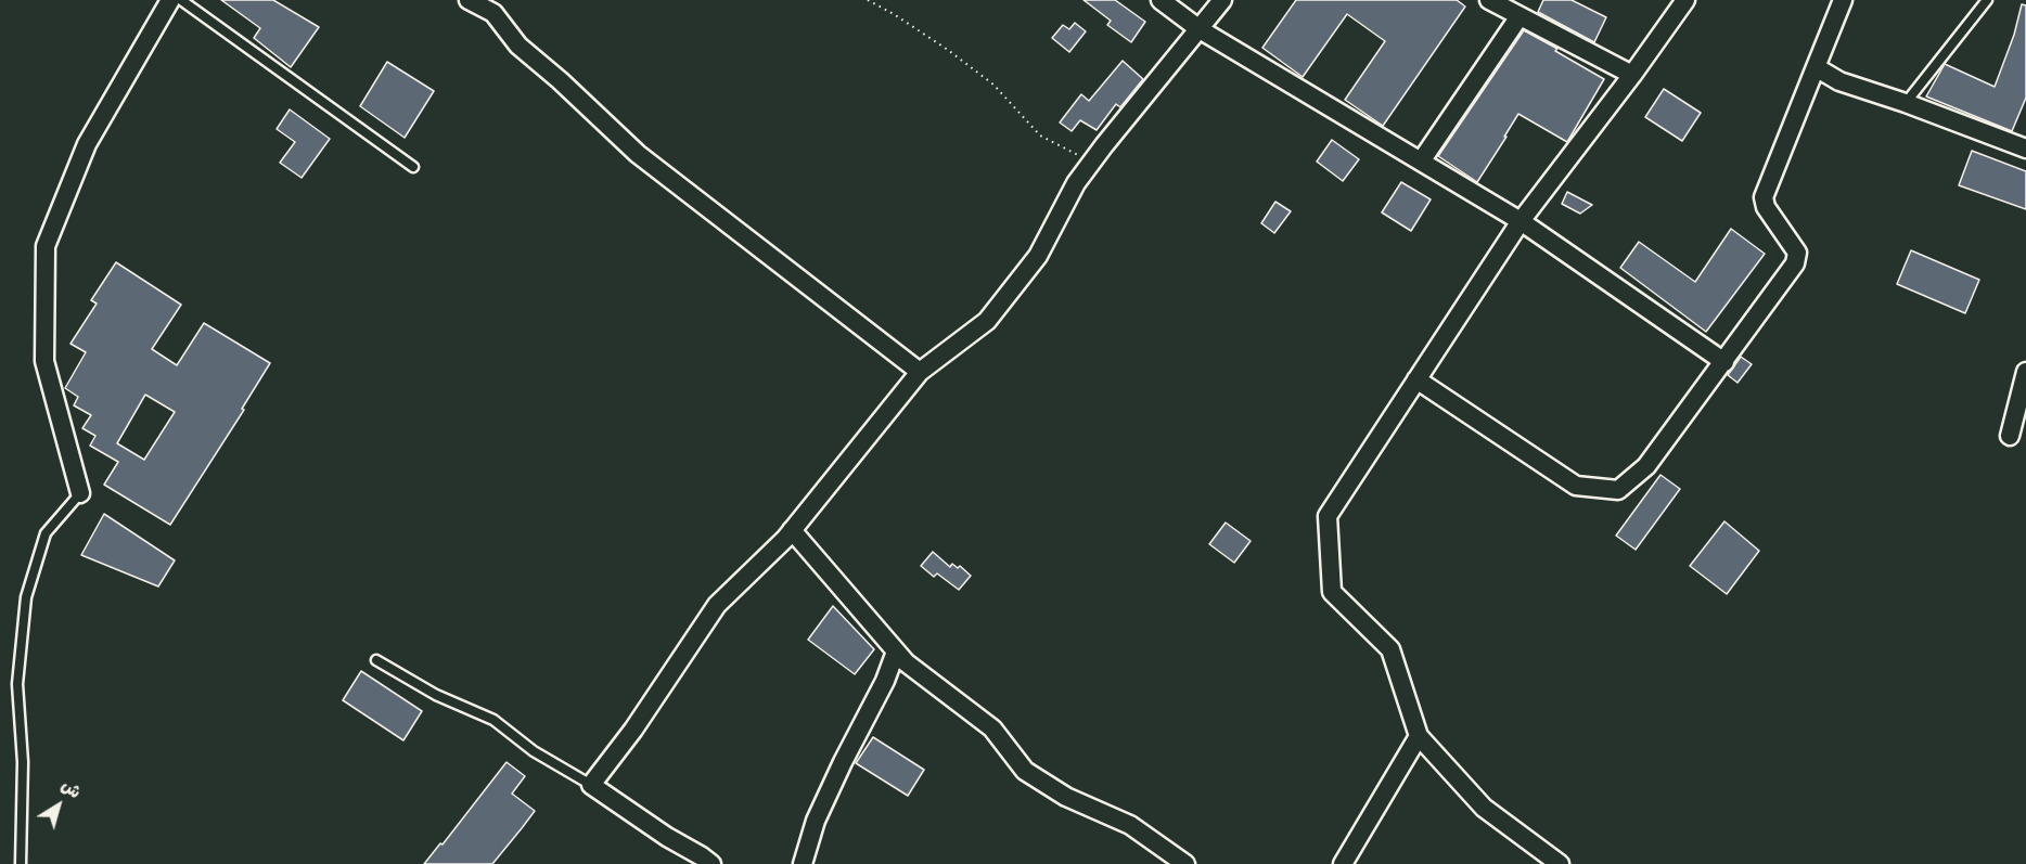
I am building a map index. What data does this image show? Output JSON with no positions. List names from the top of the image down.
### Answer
{
  "north": "top right"
}
